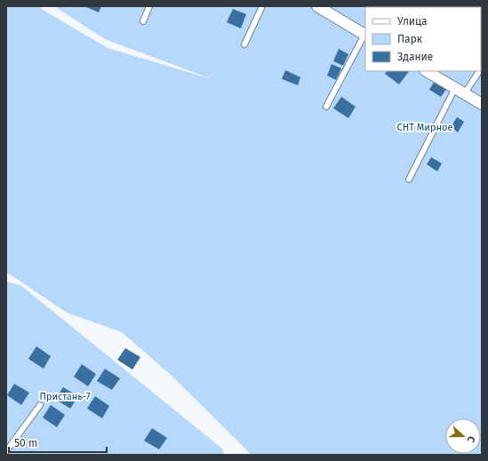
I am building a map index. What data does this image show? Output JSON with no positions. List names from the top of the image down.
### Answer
{
  "parks": ["СНТ Мирное", "Пристань-7"],
  "legend": ["Улица", "Парк", "Здание"],
  "scale_bar": "50 m",
  "north": "right"
}
